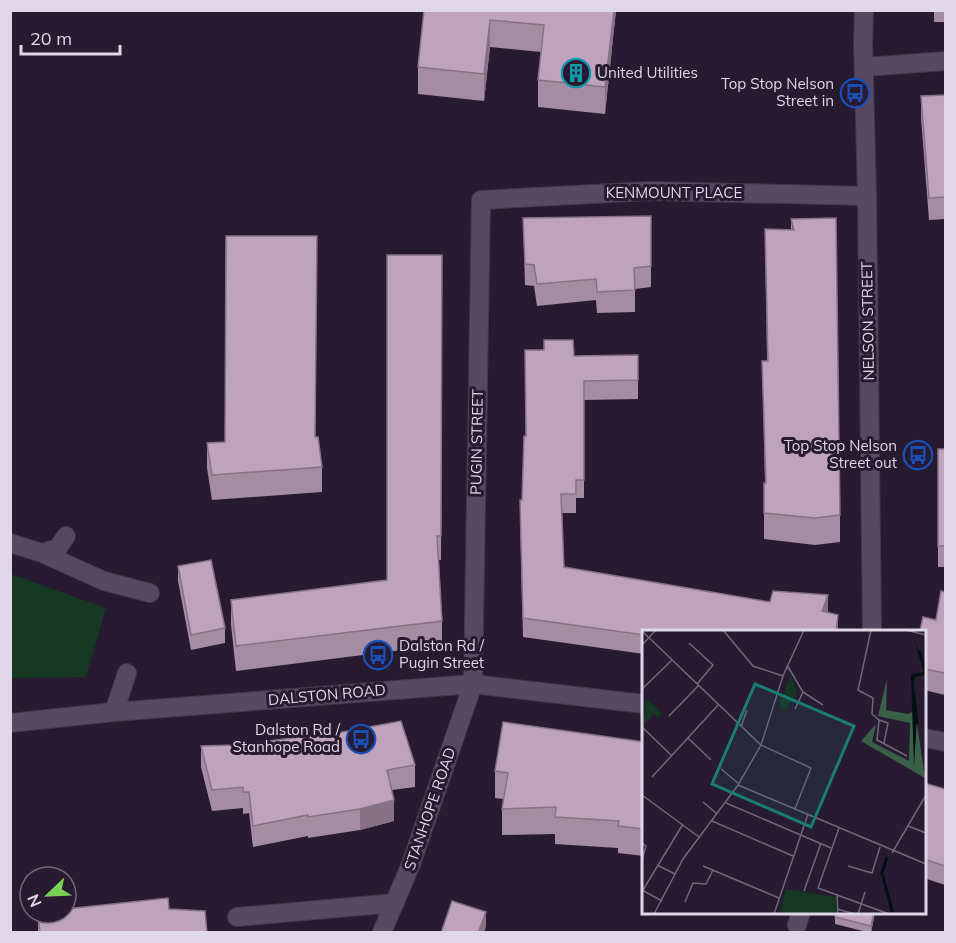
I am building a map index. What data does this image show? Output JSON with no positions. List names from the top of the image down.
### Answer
{
  "streets": {
    "street": [
      "KENMOUNT PLACE",
      "NELSON STREET",
      "PUGIN STREET",
      "DALSTON ROAD",
      "STANHOPE ROAD"
    ]
  },
  "crossings": [
    ["KENMOUNT PLACE", "NELSON STREET"],
    ["KENMOUNT PLACE", "PUGIN STREET"],
    ["PUGIN STREET", "DALSTON ROAD"],
    ["PUGIN STREET", "STANHOPE ROAD"],
    ["DALSTON ROAD", "STANHOPE ROAD"]
  ],
  "places": {
    "building": ["United Utilities"],
    "bus stop": [
      "Top Stop Nelson Street in",
      "Top Stop Nelson Street out",
      "Dalston Rd / Pugin Street",
      "Dalston Rd / Stanhope Road"
    ]
  },
  "scale_bar": "20 m",
  "north": "bottom left"
}
